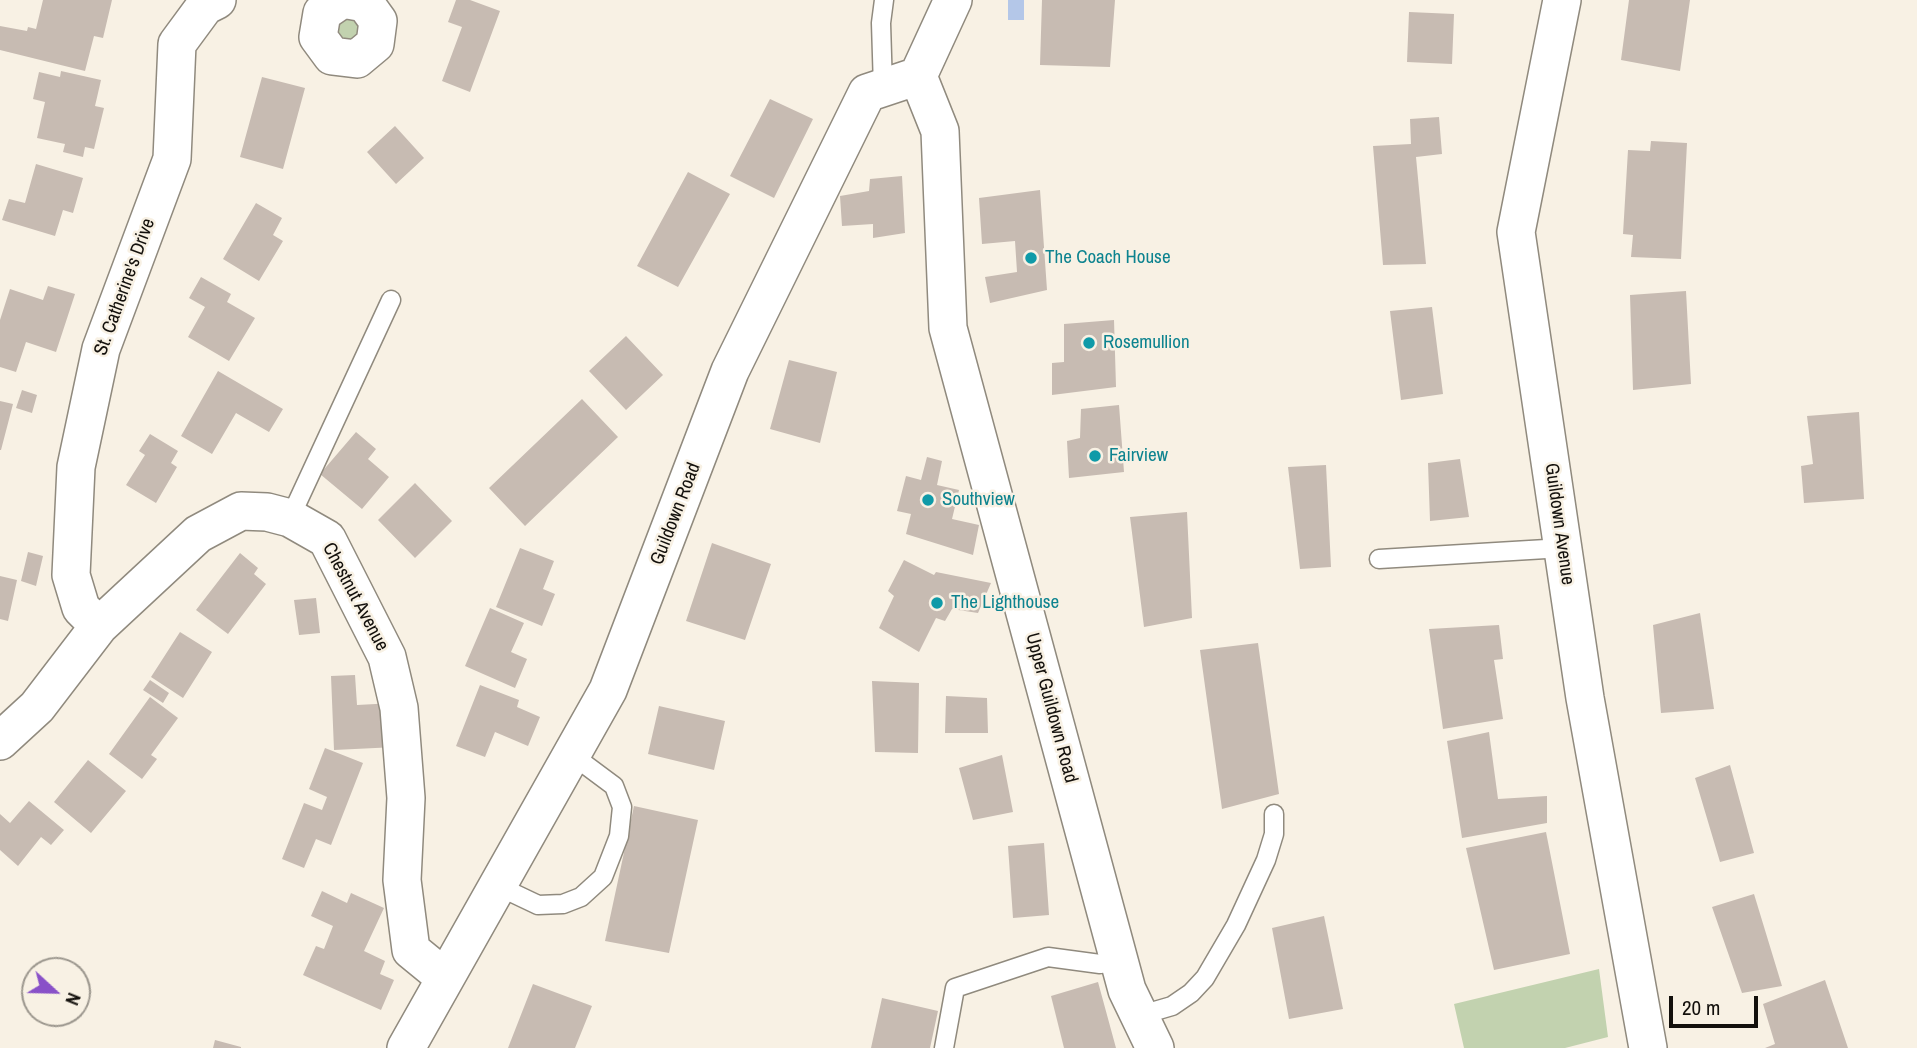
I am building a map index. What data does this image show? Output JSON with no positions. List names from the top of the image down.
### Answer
{
  "streets": {
    "street": [
      "St. Catherine's Drive",
      "Guildown Road",
      "Guildown Avenue",
      "Chestnut Avenue",
      "Upper Guildown Road"
    ]
  },
  "crossings": [
    ["St. Catherine's Drive", "Chestnut Avenue"],
    ["Guildown Road", "Chestnut Avenue"],
    ["Guildown Road", "Upper Guildown Road"]
  ],
  "places": [
    "The Coach House",
    "Rosemullion",
    "Fairview",
    "Southview",
    "The Lighthouse"
  ],
  "scale_bar": "20 m",
  "north": "right"
}
